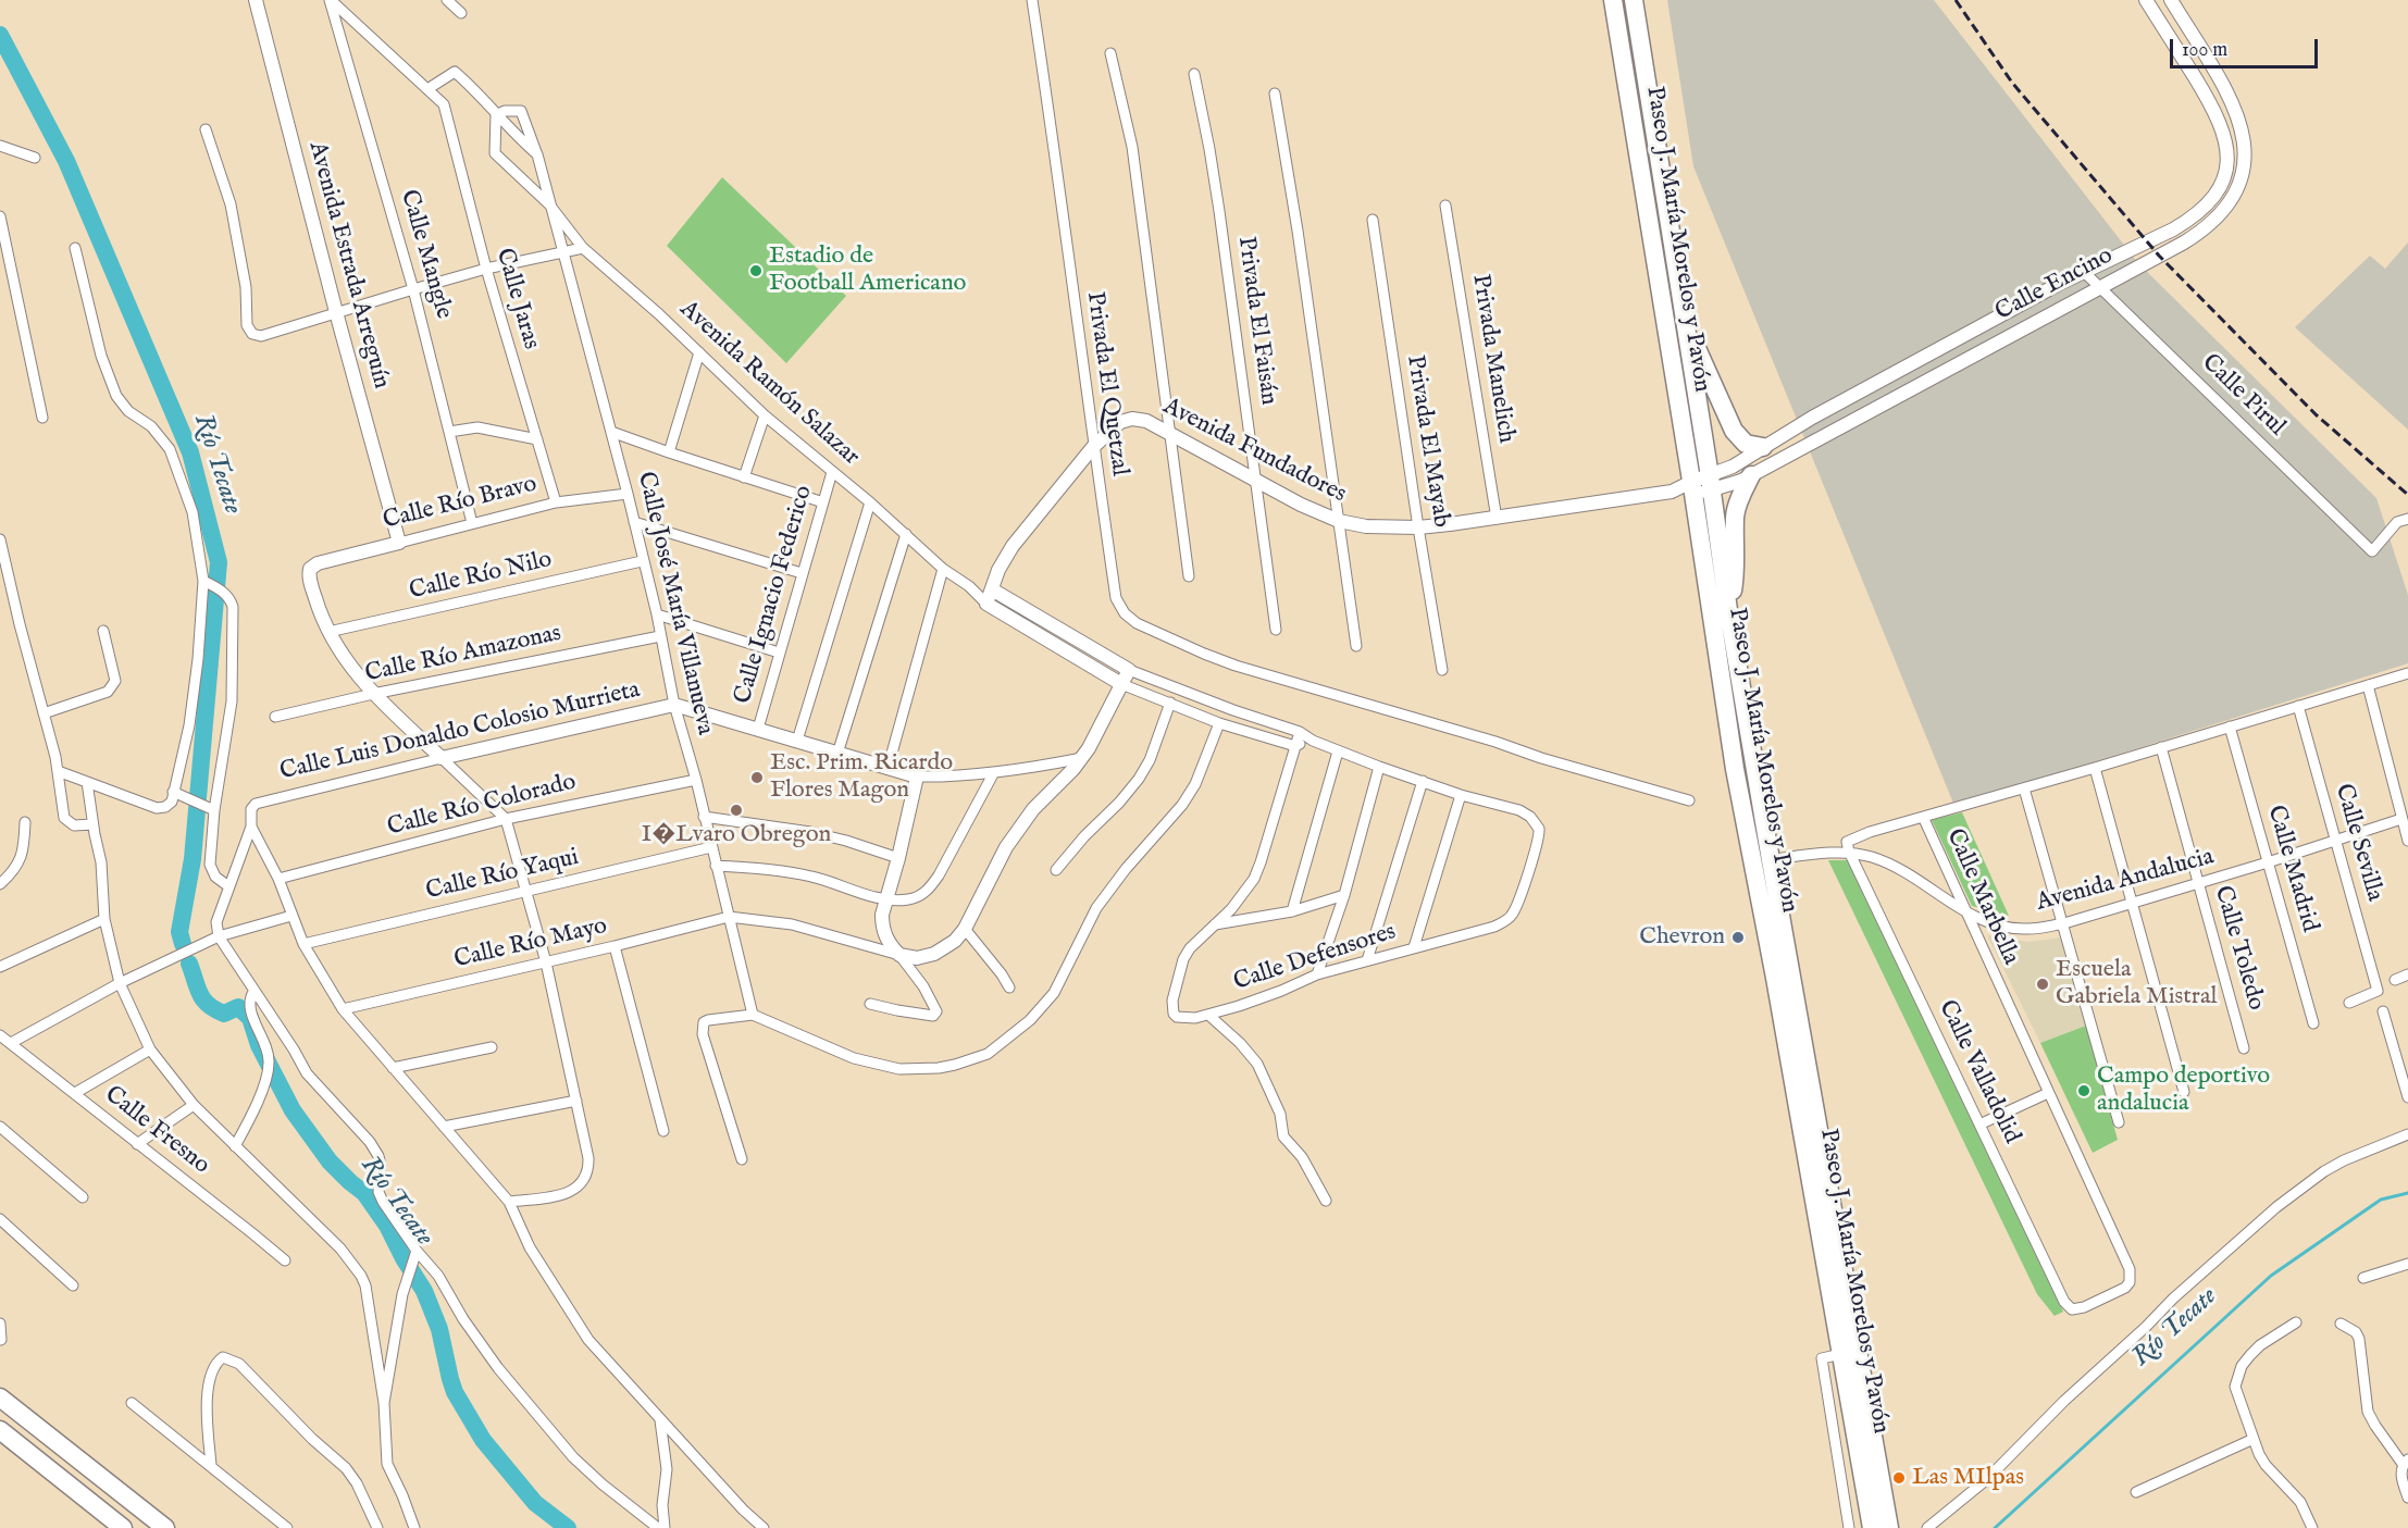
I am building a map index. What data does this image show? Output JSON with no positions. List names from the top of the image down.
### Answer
{
  "streets": {
    "highway": ["Paseo J. María Morelos y Pavón"],
    "street": [
      "Calle Mangle",
      "Avenida Estrada Arreguín",
      "Calle Encino",
      "Calle Jaras",
      "Privada El Faisán",
      "Privada Manelich",
      "Avenida Ramón Salazar",
      "Privada El Quetzal",
      "Calle Pirul",
      "Privada El Mayab",
      "Avenida Fundadores",
      "Calle Río Bravo",
      "Calle Río Nilo",
      "Calle Ignacio Federico",
      "Calle José María Villanueva",
      "Calle Río Amazonas",
      "Calle Luis Donaldo Colosio Murrieta",
      "Calle Río Colorado",
      "Calle Sevilla",
      "Calle Madrid",
      "Calle Río Yaqui",
      "Avenida Andalucia",
      "Calle Marbella",
      "Calle Río Mayo",
      "Calle Toledo",
      "Calle Defensores",
      "Calle Valladolid",
      "Calle Fresno"
    ]
  },
  "crossings": [
    ["Paseo J. María Morelos y Pavón", "Calle Encino"],
    ["Paseo J. María Morelos y Pavón", "Avenida Fundadores"],
    ["Paseo J. María Morelos y Pavón", "Avenida Andalucia"],
    ["Calle Mangle", "Calle Río Bravo"],
    ["Avenida Estrada Arreguín", "Calle Río Bravo"],
    ["Calle Encino", "Calle Pirul"],
    ["Calle Encino", "Avenida Fundadores"],
    ["Calle Jaras", "Calle Río Bravo"],
    ["Privada El Faisán", "Avenida Fundadores"],
    ["Privada Manelich", "Avenida Fundadores"],
    ["Avenida Ramón Salazar", "Avenida Fundadores"],
    ["Avenida Ramón Salazar", "Calle Ignacio Federico"],
    ["Avenida Ramón Salazar", "Calle José María Villanueva"],
    ["Avenida Ramón Salazar", "Calle Defensores"],
    ["Privada El Quetzal", "Avenida Fundadores"],
    ["Privada El Mayab", "Avenida Fundadores"],
    ["Calle Río Bravo", "Calle Río Nilo"],
    ["Calle Río Bravo", "Calle José María Villanueva"],
    ["Calle Río Nilo", "Calle José María Villanueva"],
    ["Calle José María Villanueva", "Calle Río Amazonas"],
    ["Calle José María Villanueva", "Calle Luis Donaldo Colosio Murrieta"],
    ["Calle José María Villanueva", "Calle Río Colorado"],
    ["Calle José María Villanueva", "Calle Río Yaqui"],
    ["Calle José María Villanueva", "Calle Río Mayo"],
    ["Calle Sevilla", "Avenida Andalucia"],
    ["Calle Madrid", "Avenida Andalucia"],
    ["Avenida Andalucia", "Calle Marbella"],
    ["Avenida Andalucia", "Calle Toledo"],
    ["Avenida Andalucia", "Calle Valladolid"],
    ["Calle Marbella", "Calle Valladolid"]
  ],
  "water": ["Río Tecate"],
  "places": [
    "Estadio de Football Americano",
    "Esc. Prim. Ricardo Flores Magon",
    "I�Lvaro Obregon",
    "Chevron",
    "Escuela Gabriela Mistral",
    "Campo deportivo andalucia",
    "Las MIlpas"
  ],
  "scale_bar": "100 m"
}
